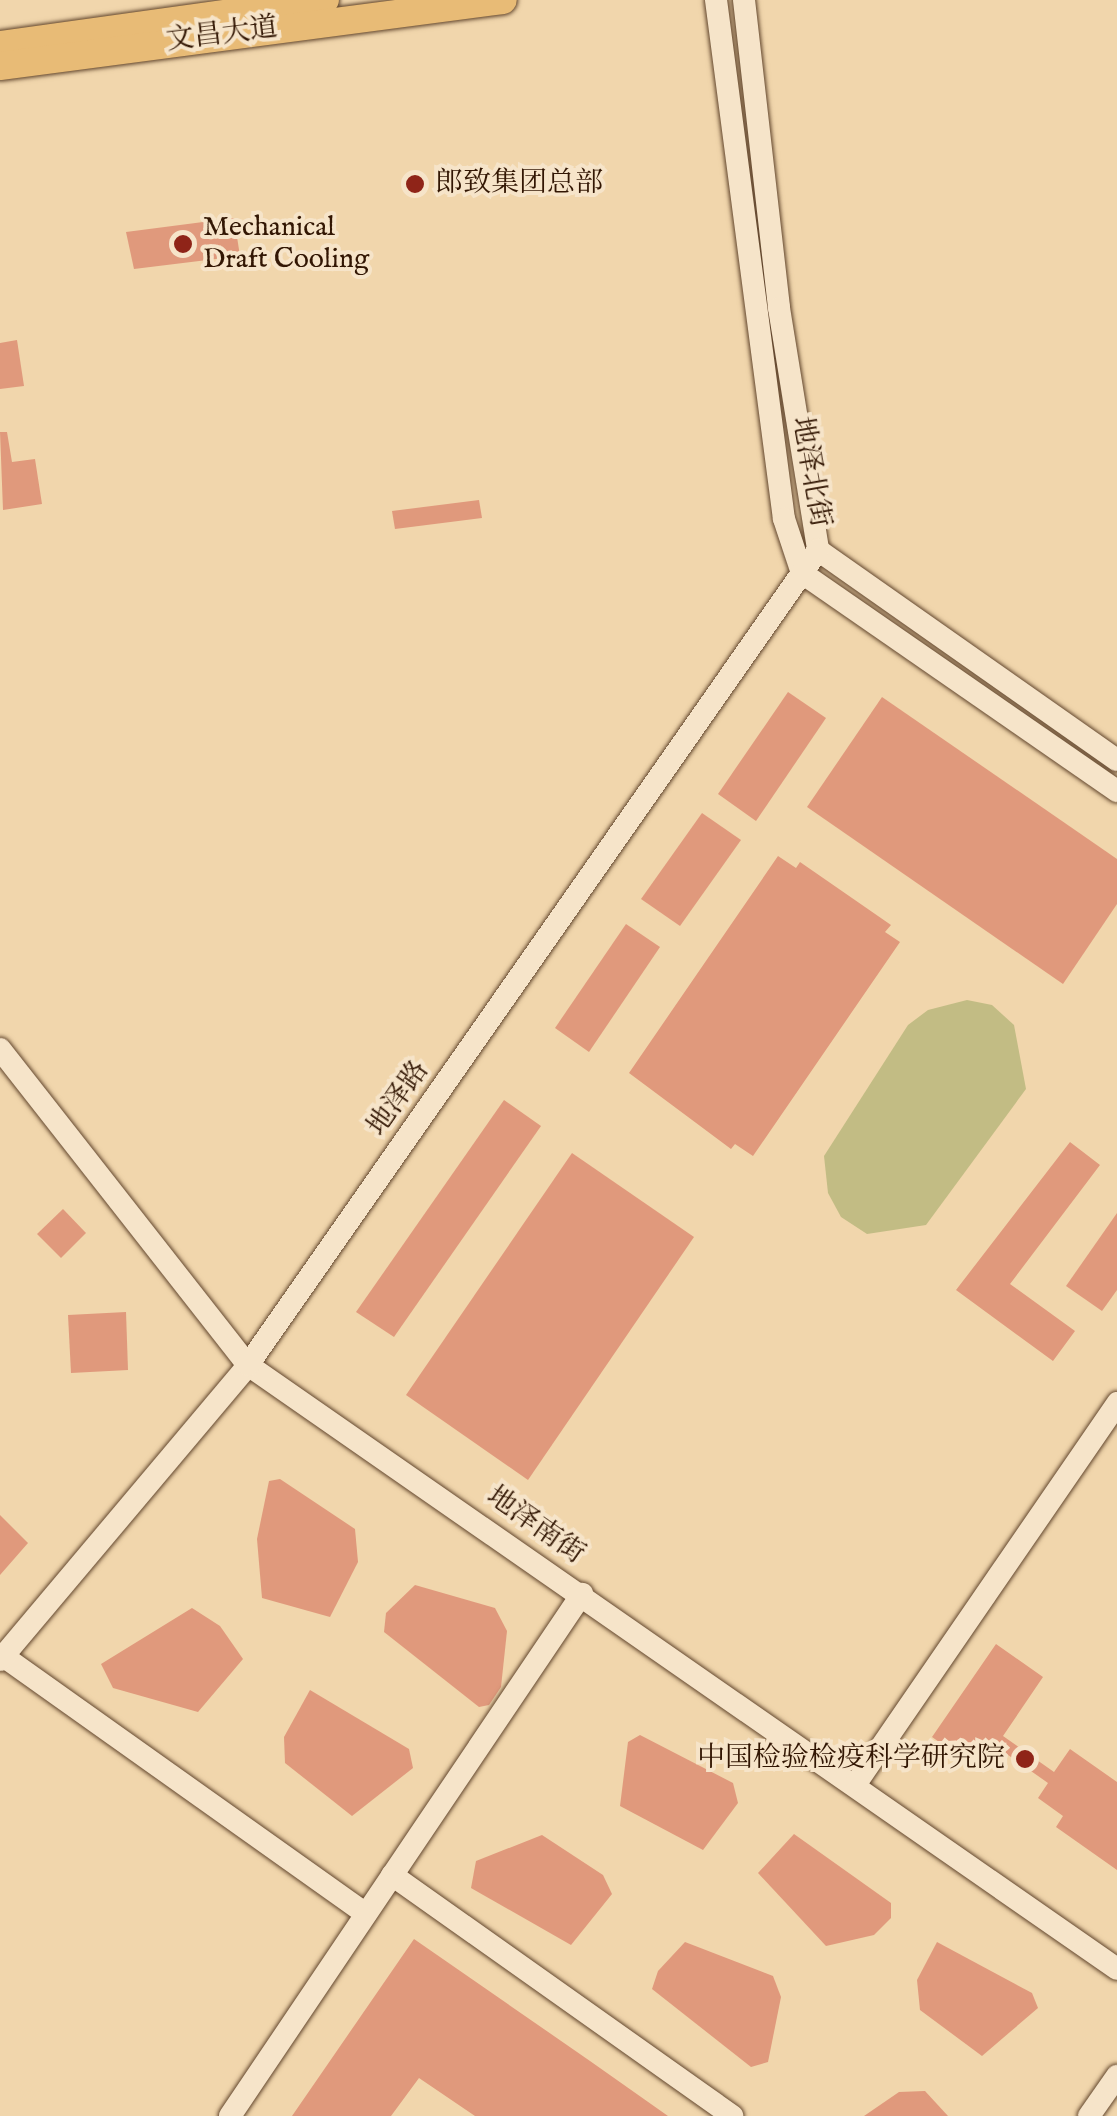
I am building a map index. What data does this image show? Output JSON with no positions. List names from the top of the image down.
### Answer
{
  "streets": {
    "main road": ["文昌大道"],
    "street": ["地泽北街", "地泽路", "地泽南街"]
  },
  "crossings": [
    ["地泽北街", "地泽路"],
    ["地泽路", "地泽南街"]
  ],
  "places": ["郎致集团总部", "Mechanical Draft Cooling", "中国检验检疫科学研究院"]
}
